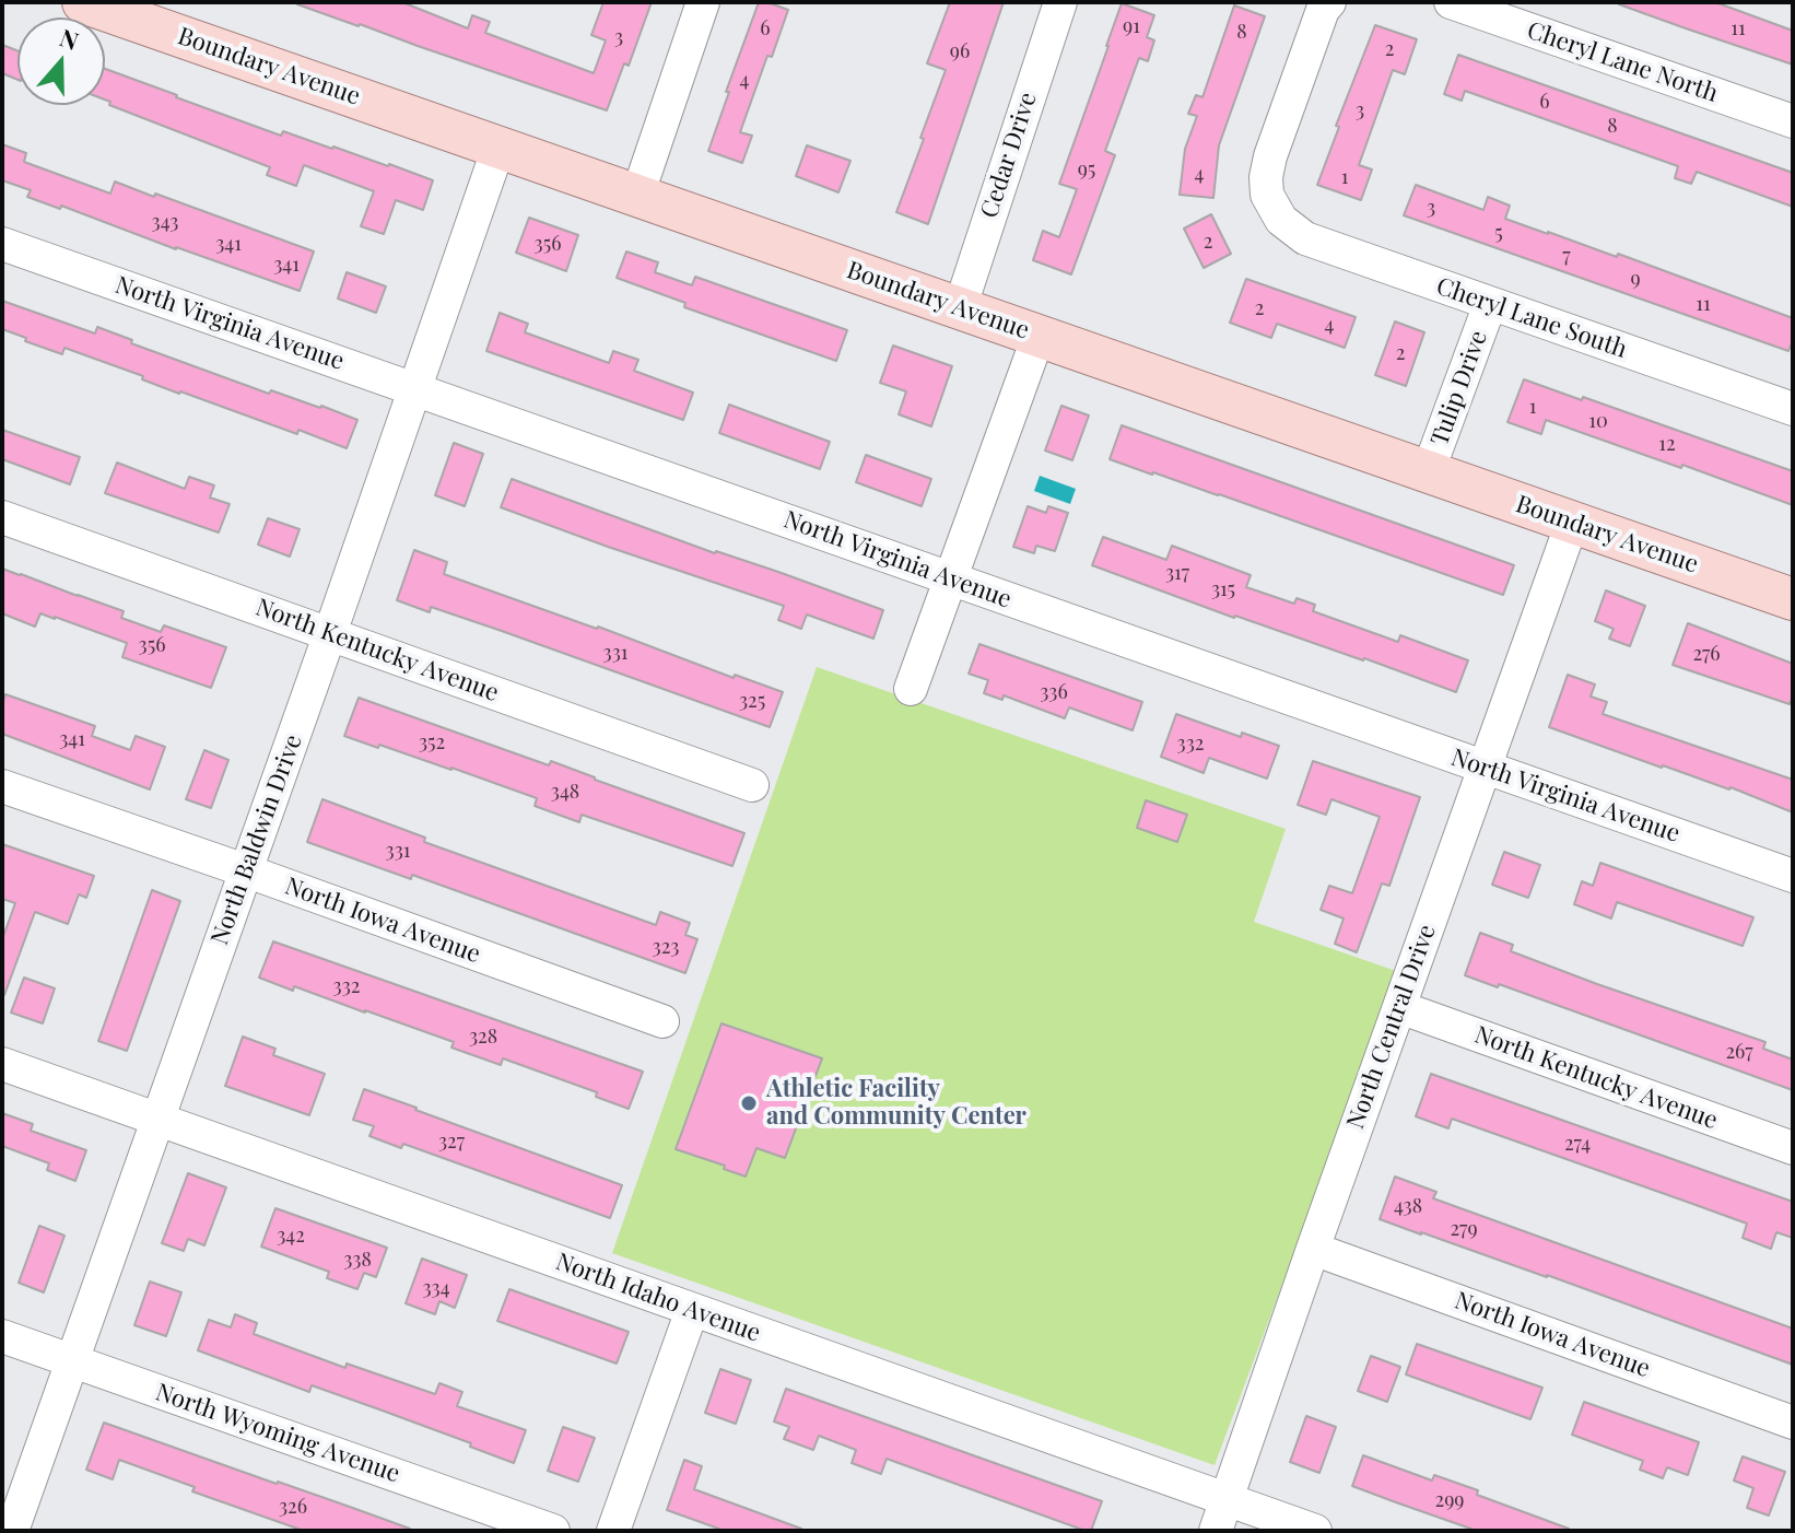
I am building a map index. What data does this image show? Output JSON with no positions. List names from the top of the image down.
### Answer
{
  "streets": {
    "main road": ["Boundary Avenue"],
    "street": [
      "Cheryl Lane North",
      "Cedar Drive",
      "Cheryl Lane South",
      "North Virginia Avenue",
      "Tulip Drive",
      "North Kentucky Avenue",
      "North Baldwin Drive",
      "North Iowa Avenue",
      "North Central Drive",
      "North Idaho Avenue",
      "North Wyoming Avenue"
    ]
  },
  "crossings": [
    ["Boundary Avenue", "Cedar Drive"],
    ["Boundary Avenue", "Tulip Drive"],
    ["Boundary Avenue", "North Baldwin Drive"],
    ["Boundary Avenue", "North Central Drive"],
    ["Cheryl Lane South", "Tulip Drive"],
    ["North Virginia Avenue", "North Baldwin Drive"],
    ["North Virginia Avenue", "North Central Drive"],
    ["North Kentucky Avenue", "North Baldwin Drive"],
    ["North Kentucky Avenue", "North Central Drive"],
    ["North Baldwin Drive", "North Iowa Avenue"],
    ["North Baldwin Drive", "North Idaho Avenue"],
    ["North Baldwin Drive", "North Wyoming Avenue"],
    ["North Iowa Avenue", "North Central Drive"],
    ["North Central Drive", "North Idaho Avenue"]
  ],
  "places": ["Athletic Facility and Community Center"],
  "house_numbers": [
    "91",
    "6",
    "11",
    "8",
    "3",
    "2",
    "96",
    "4",
    "6",
    "3",
    "8",
    "95",
    "4",
    "1",
    "3",
    "343",
    "5",
    "2",
    "341",
    "356",
    "7",
    "341",
    "9",
    "11",
    "2",
    "4",
    "2",
    "1",
    "10",
    "12",
    "317",
    "315",
    "356",
    "331",
    "276",
    "336",
    "325",
    "341",
    "352",
    "332",
    "348",
    "331",
    "323",
    "332",
    "328",
    "267",
    "327",
    "274",
    "438",
    "279",
    "342",
    "338",
    "334",
    "299",
    "326"
  ],
  "north": "top"
}
